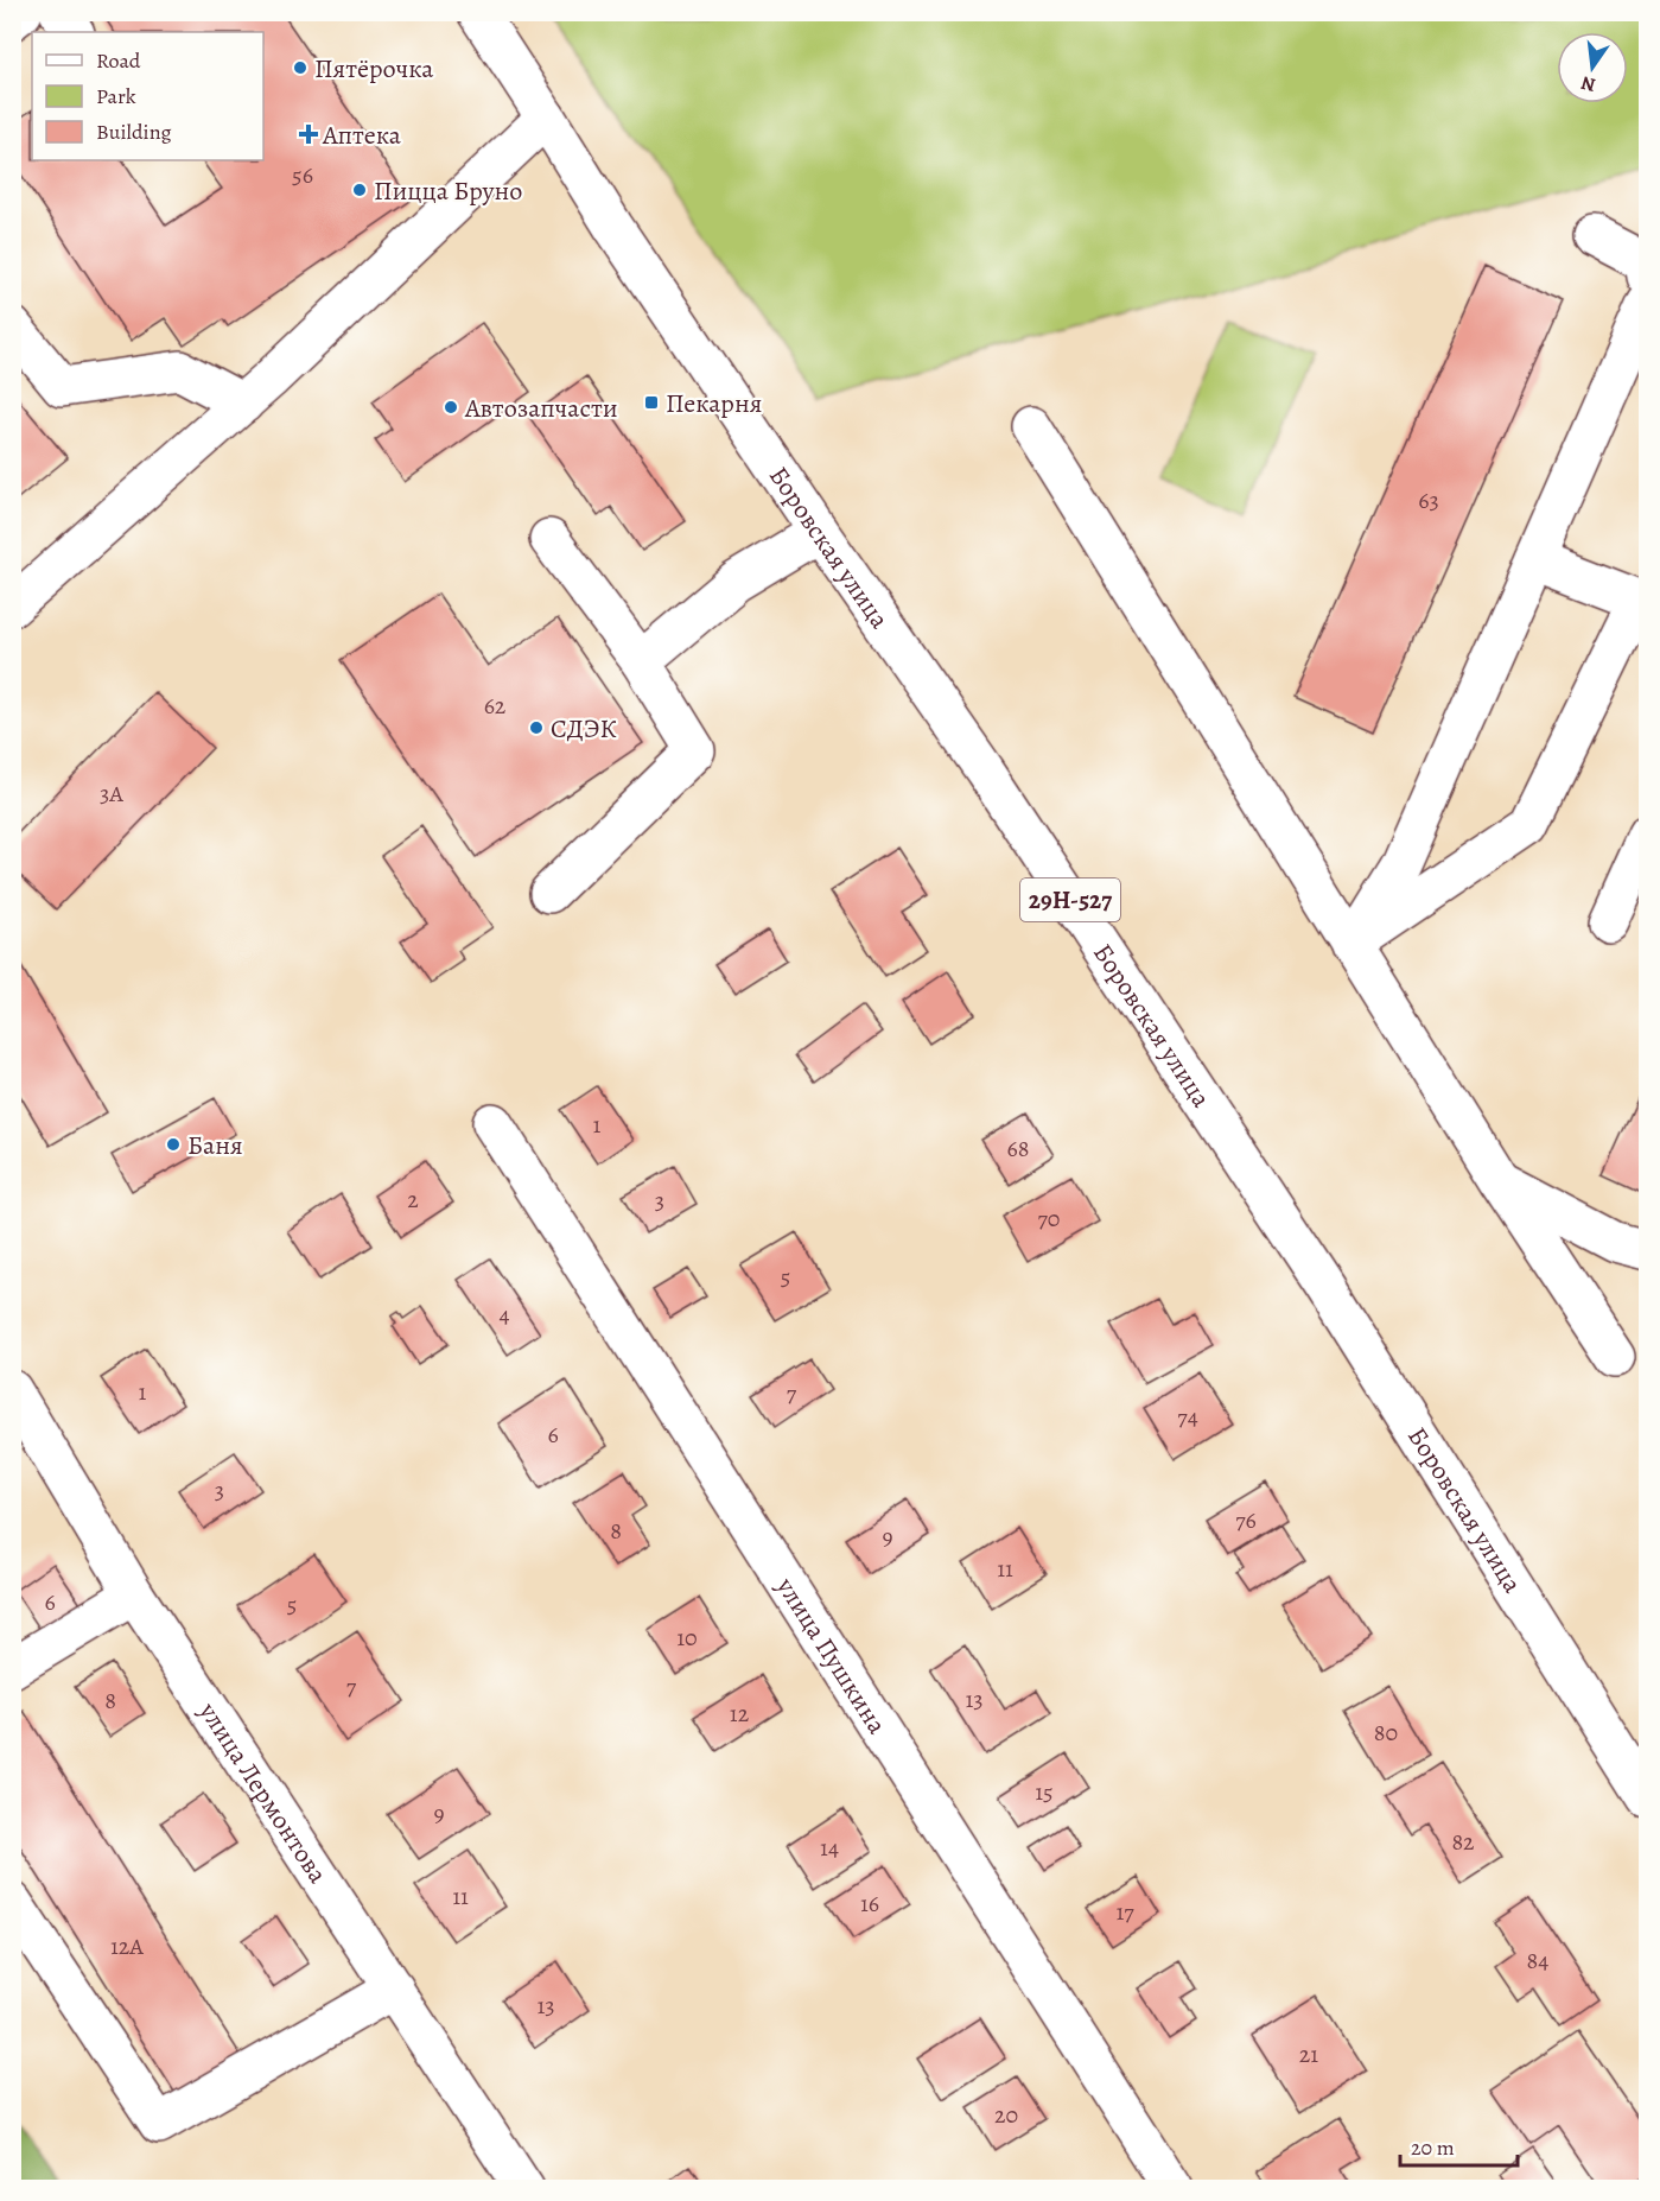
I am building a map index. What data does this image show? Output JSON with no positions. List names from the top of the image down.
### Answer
{
  "streets": {
    "street": [
      "Боровская улица",
      "29Н-527",
      "улица Пушкина",
      "улица Лермонтова"
    ]
  },
  "places": {
    "other": [
      "Пятёрочка",
      "Пицца Бруно",
      "Автозапчасти",
      "СДЭК",
      "Баня"
    ],
    "health": ["Аптека"],
    "transit": ["Пекарня"]
  },
  "house_numbers": [
    "56",
    "63",
    "62",
    "3А",
    "1",
    "68",
    "2",
    "3",
    "70",
    "5",
    "4",
    "1",
    "7",
    "74",
    "6",
    "3",
    "76",
    "8",
    "9",
    "11",
    "6",
    "5",
    "10",
    "7",
    "13",
    "8",
    "12",
    "80",
    "15",
    "9",
    "82",
    "14",
    "11",
    "16",
    "17",
    "12А",
    "84",
    "13",
    "21",
    "20"
  ],
  "legend": ["Road", "Park", "Building"],
  "scale_bar": "20 m",
  "north": "bottom"
}
